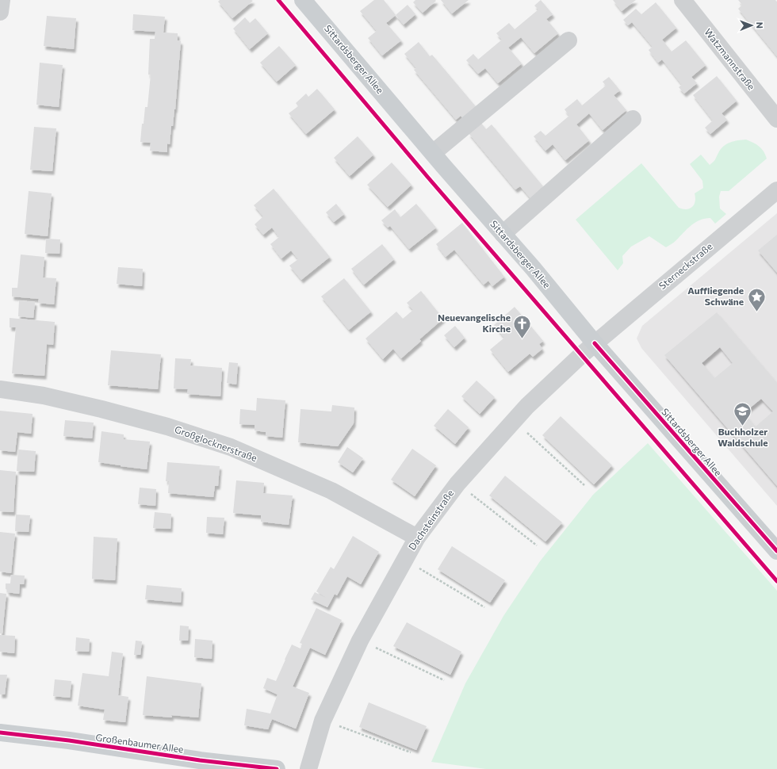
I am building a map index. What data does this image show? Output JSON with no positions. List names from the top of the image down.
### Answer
{
  "streets": {
    "main road": ["Sittardsberger Allee", "Großenbaumer Allee"],
    "street": [
      "Watzmannstraße",
      "Sterneckstraße",
      "Großglocknerstraße",
      "Dachsteinstraße"
    ]
  },
  "crossings": [
    ["Sittardsberger Allee", "Sterneckstraße"],
    ["Sittardsberger Allee", "Dachsteinstraße"],
    ["Sterneckstraße", "Dachsteinstraße"],
    ["Großglocknerstraße", "Dachsteinstraße"]
  ],
  "places": {
    "place": ["Auffliegende Schwäne"],
    "church": ["Neuevangelische Kirche"],
    "school or university": ["Buchholzer Waldschule"]
  },
  "north": "right"
}
